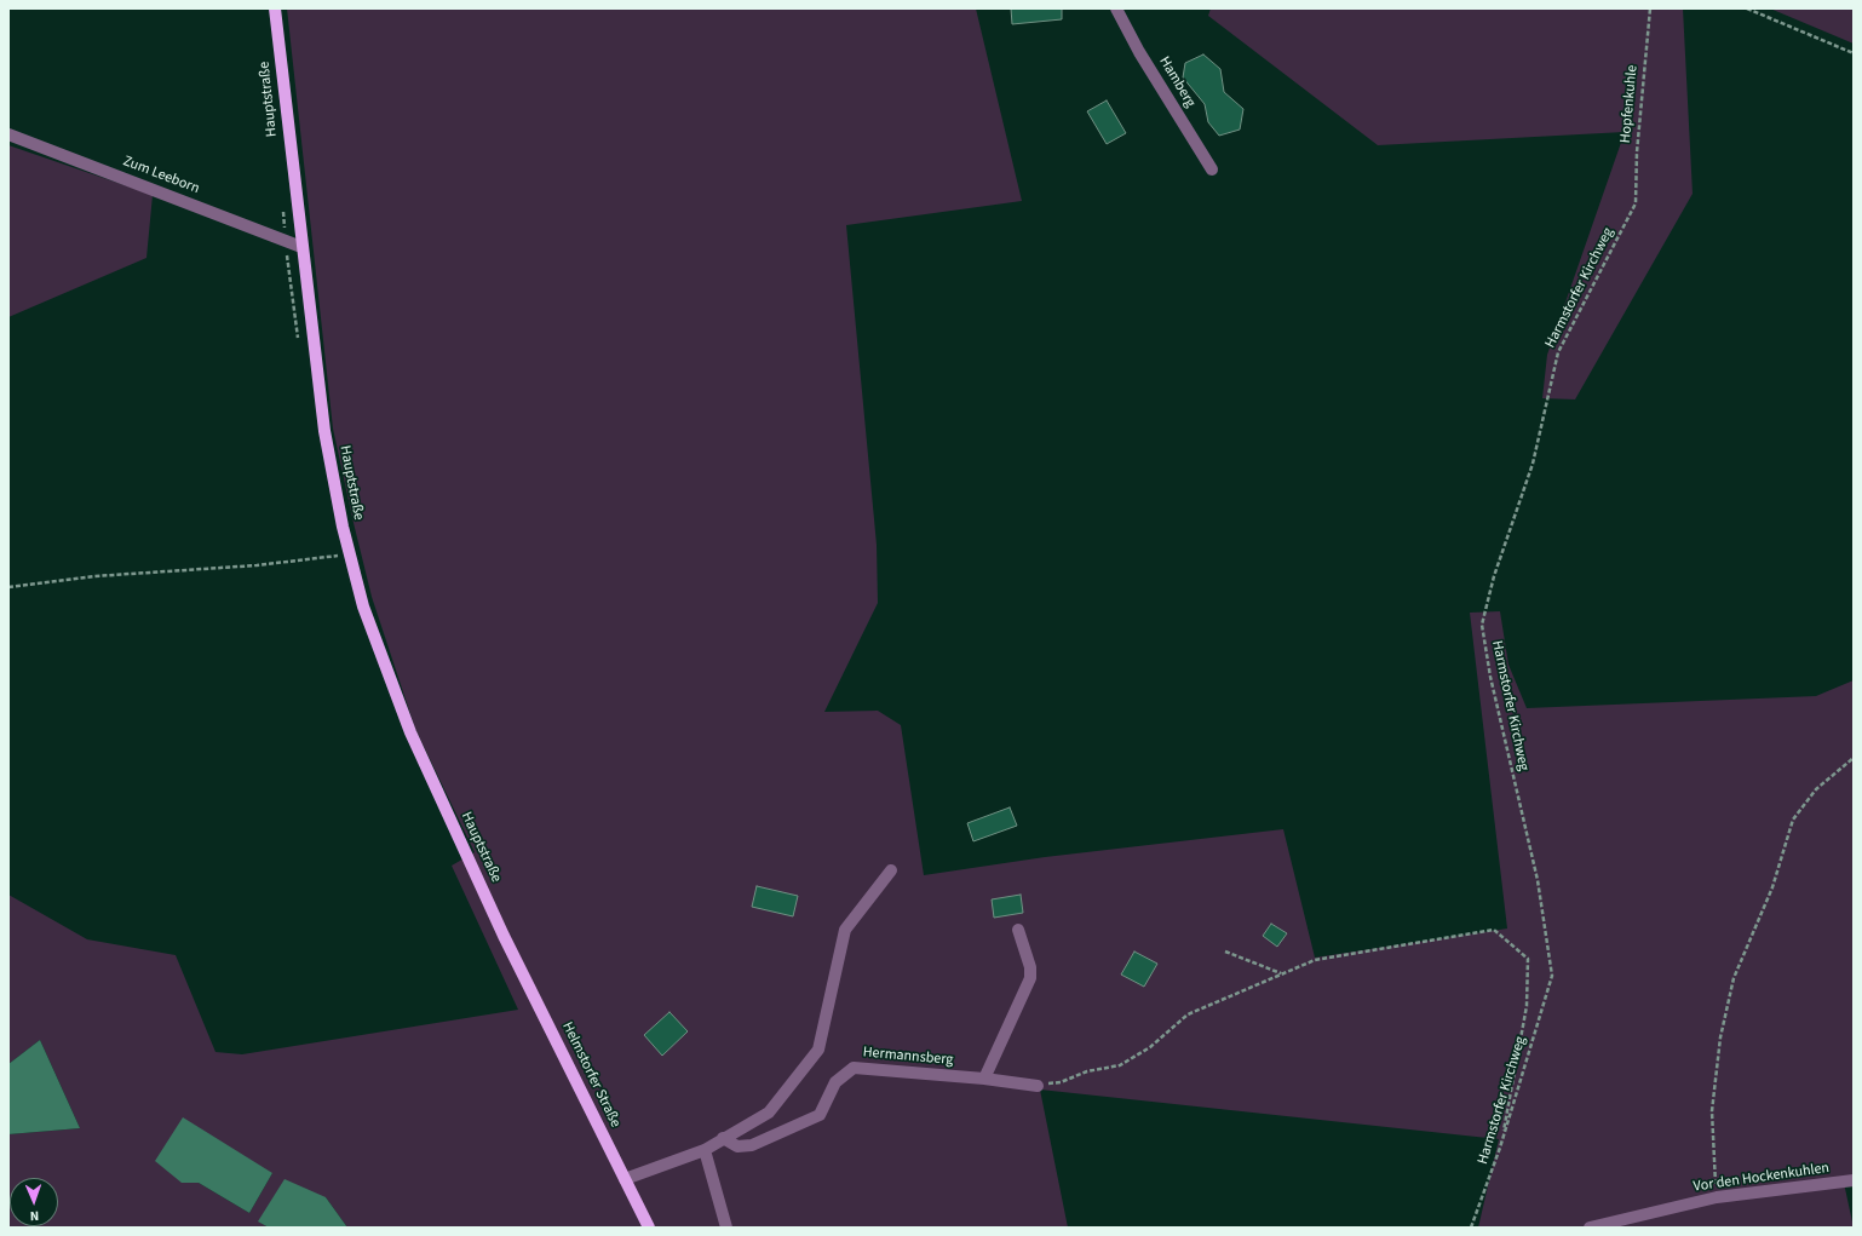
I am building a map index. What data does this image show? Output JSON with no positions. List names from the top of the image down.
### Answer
{
  "streets": {
    "main road": ["Hauptstraße", "Helmstorfer Straße"],
    "street": [
      "Hamberg",
      "Zum Leeborn",
      "Hermannsberg",
      "Vor den Hockenkuhlen"
    ],
    "path": ["Hopfenkuhle", "Harmstorfer Kirchweg"]
  },
  "crossings": [
    ["Hauptstraße", "Zum Leeborn"],
    ["Hauptstraße", "Helmstorfer Straße"],
    ["Hopfenkuhle", "Harmstorfer Kirchweg"]
  ],
  "north": "bottom"
}
